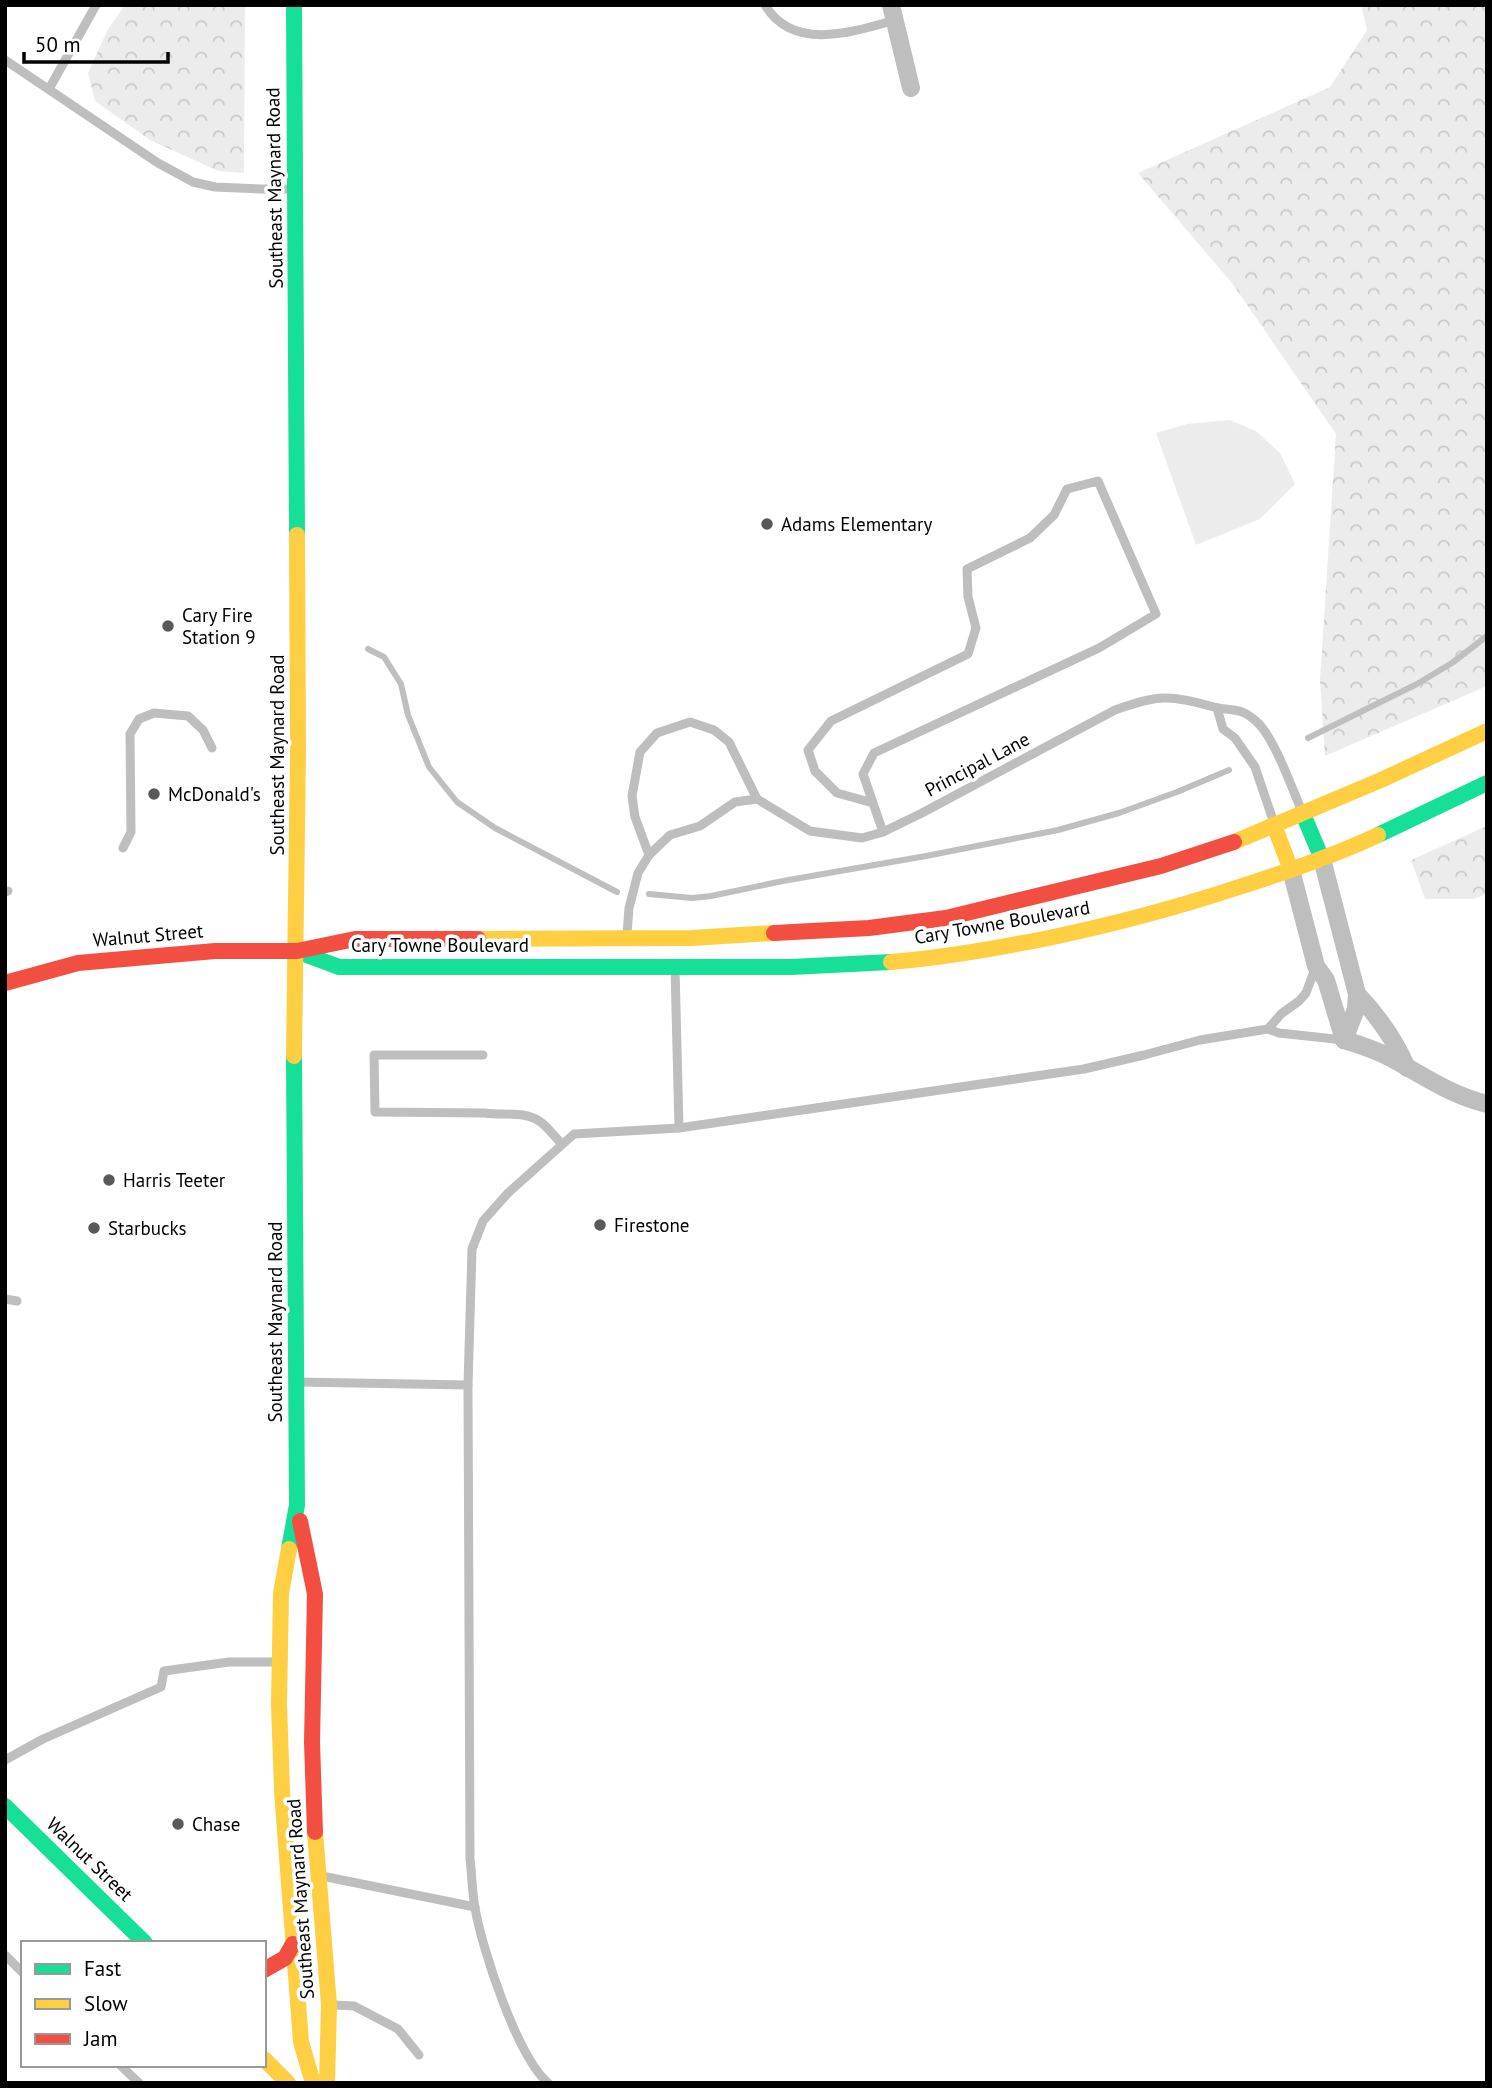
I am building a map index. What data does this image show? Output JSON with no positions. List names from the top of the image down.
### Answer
{
  "streets": {
    "main road": ["Southeast Maynard Road", "Cary Towne Boulevard", "Walnut Street"],
    "lane": ["Principal Lane"]
  },
  "crossings": [
    ["Southeast Maynard Road", "Cary Towne Boulevard"],
    ["Southeast Maynard Road", "Walnut Street"],
    ["Principal Lane", "Cary Towne Boulevard"],
    ["Cary Towne Boulevard", "Walnut Street"]
  ],
  "places": [
    "Adams Elementary",
    "Cary Fire Station 9",
    "McDonald's",
    "Harris Teeter",
    "Firestone",
    "Starbucks",
    "Chase"
  ],
  "legend": ["Fast", "Slow", "Jam"],
  "scale_bar": "50 m"
}
